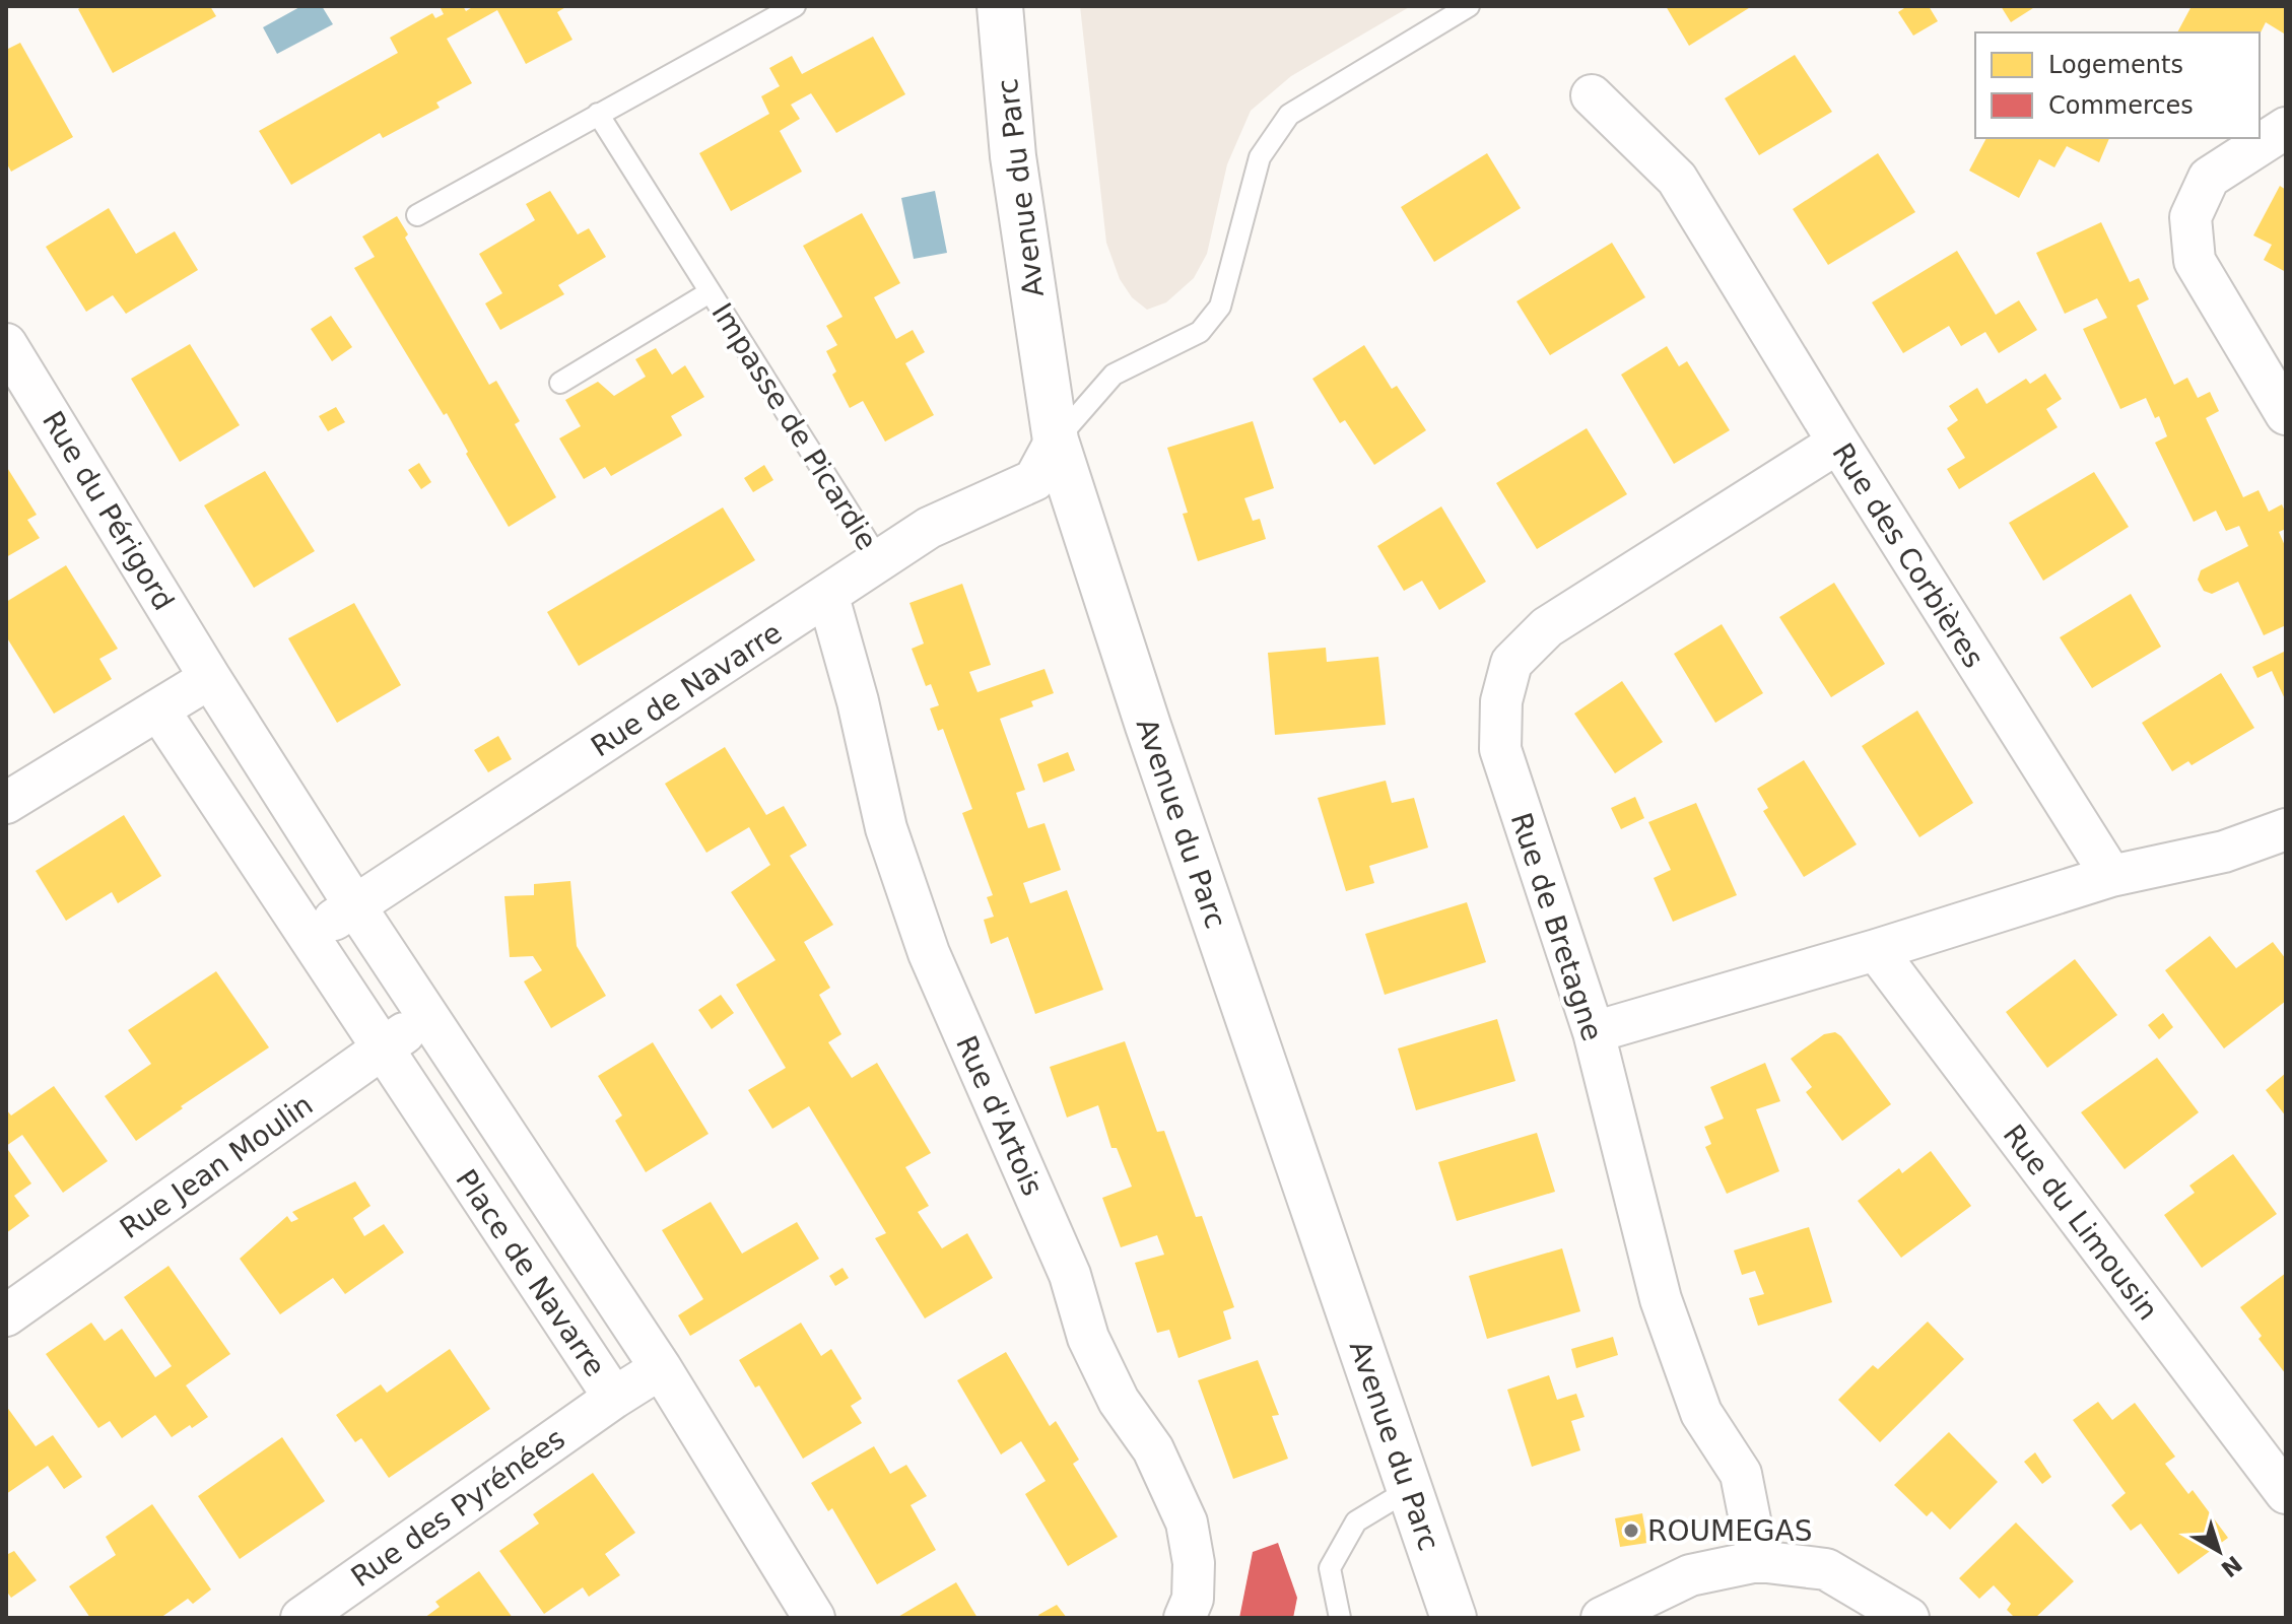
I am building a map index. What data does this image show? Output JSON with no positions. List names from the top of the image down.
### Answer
{
  "streets": {
    "street": [
      "Avenue du Parc",
      "Rue du Périgord",
      "Rue des Corbières",
      "Rue de Navarre",
      "Rue de Bretagne",
      "Rue d'Artois",
      "Rue Jean Moulin",
      "Rue du Limousin",
      "Place de Navarre",
      "Rue des Pyrénées"
    ],
    "lane": ["Impasse de Picardie"]
  },
  "crossings": [
    ["Avenue du Parc", "Rue de Navarre"],
    ["Impasse de Picardie", "Rue de Navarre"],
    ["Rue du Périgord", "Place de Navarre"],
    ["Rue des Corbières", "Rue de Bretagne"],
    ["Rue de Navarre", "Rue d'Artois"],
    ["Rue de Navarre", "Place de Navarre"],
    ["Rue Jean Moulin", "Place de Navarre"],
    ["Place de Navarre", "Rue des Pyrénées"]
  ],
  "places": ["ROUMEGAS"],
  "legend": ["Logements", "Commerces"],
  "north": "bottom right"
}
